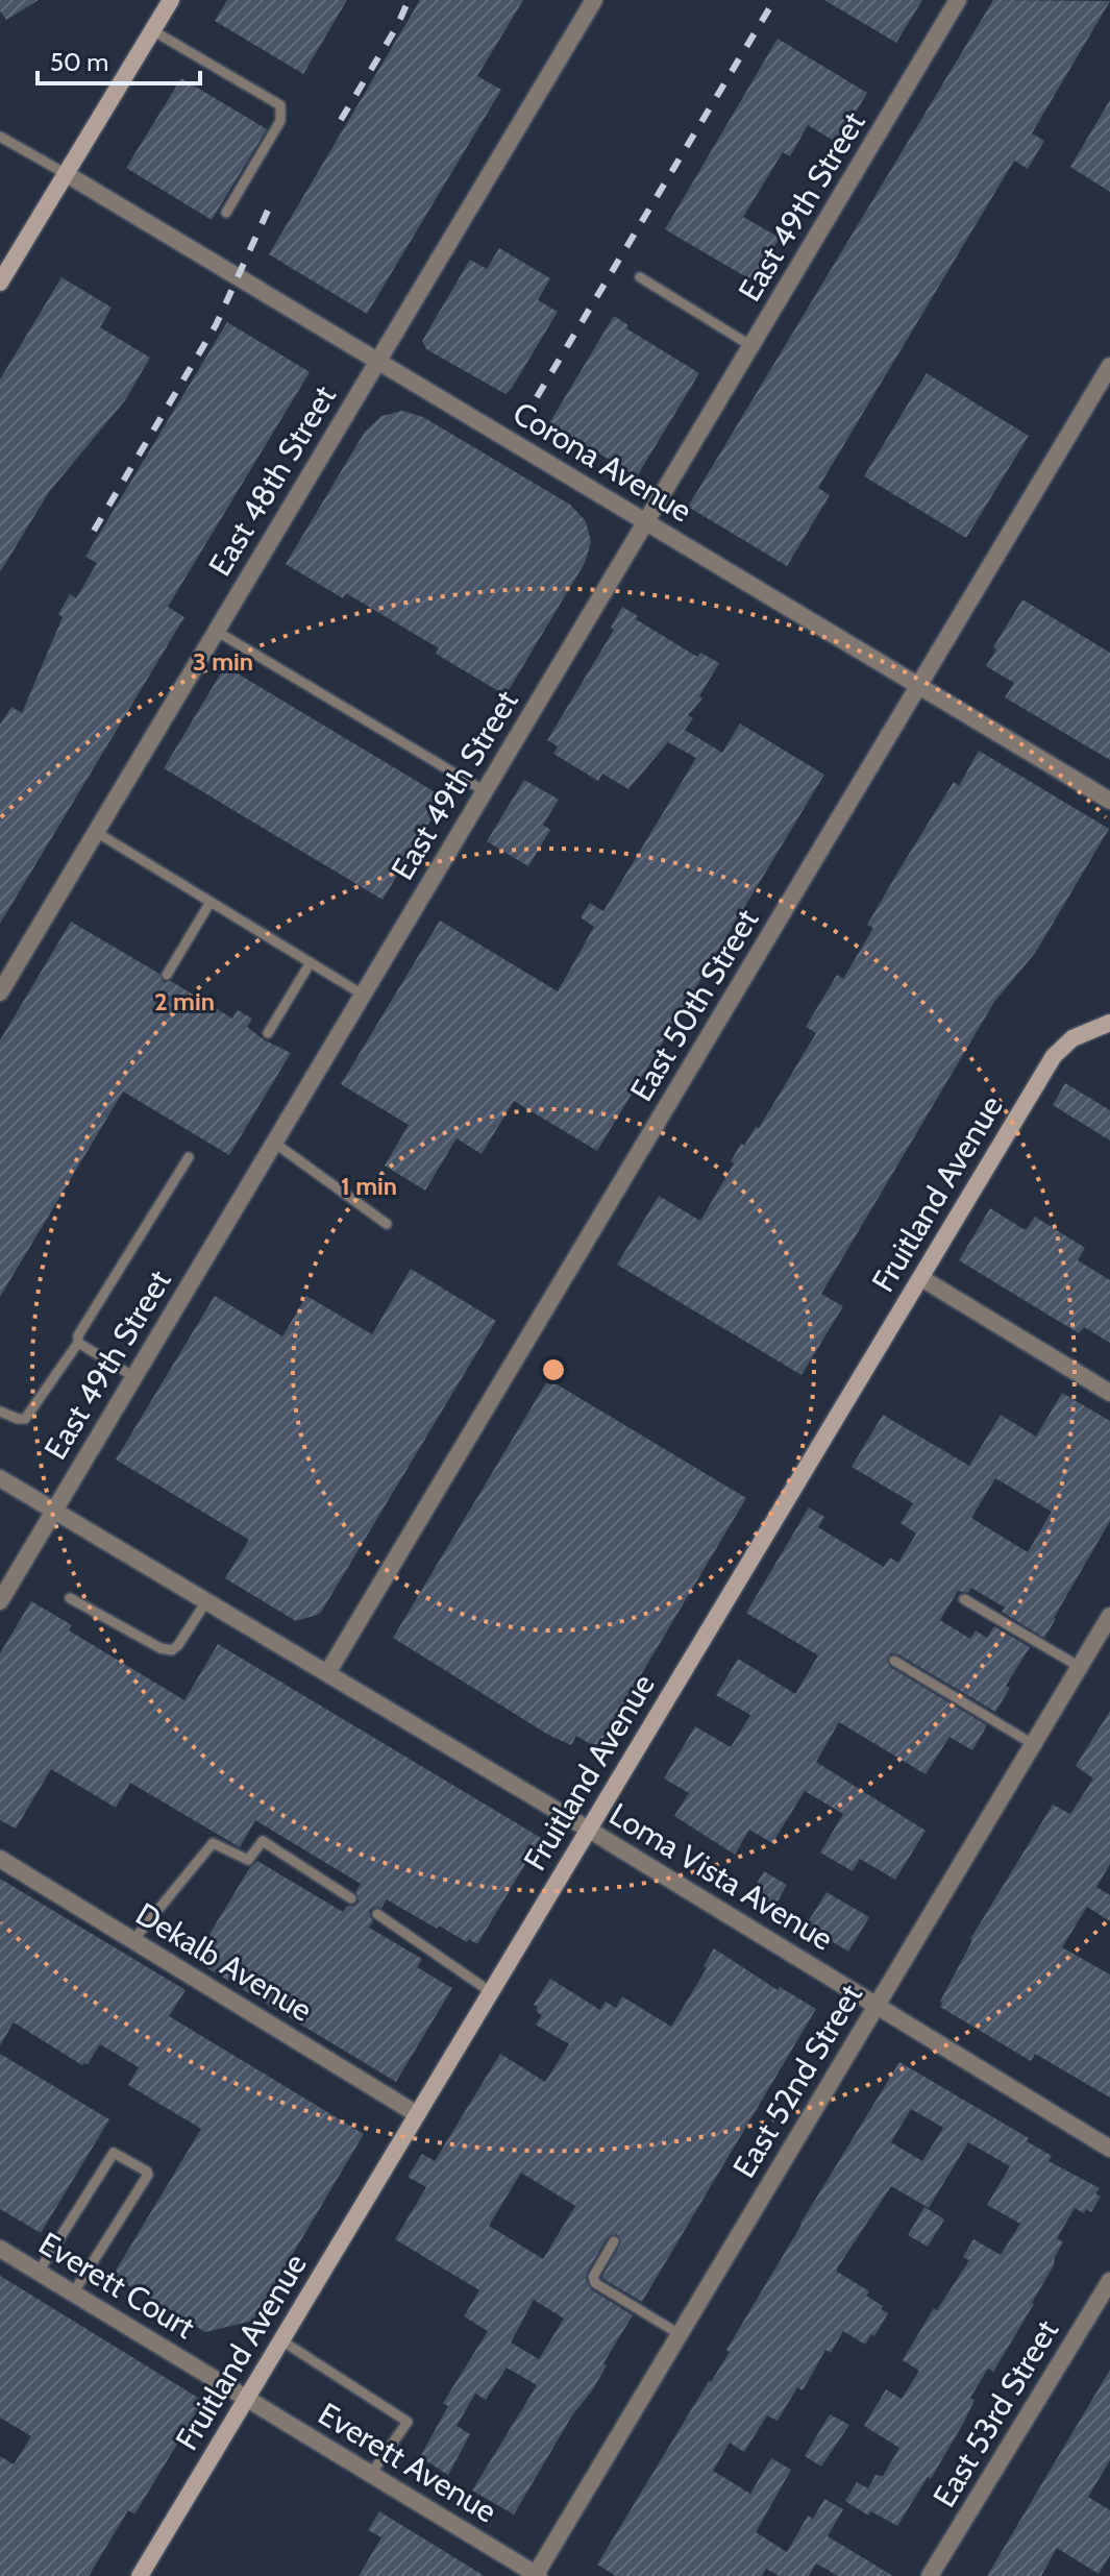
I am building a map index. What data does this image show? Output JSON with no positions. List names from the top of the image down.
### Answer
{
  "streets": {
    "street": [
      "East 49th Street",
      "Corona Avenue",
      "East 48th Street",
      "East 50th Street",
      "Fruitland Avenue",
      "Loma Vista Avenue",
      "Dekalb Avenue",
      "East 52nd Street",
      "Everett Court",
      "East 53rd Street",
      "Everett Avenue"
    ]
  },
  "crossings": [
    ["East 49th Street", "Corona Avenue"],
    ["East 49th Street", "Loma Vista Avenue"],
    ["Corona Avenue", "East 48th Street"],
    ["Corona Avenue", "East 50th Street"],
    ["East 50th Street", "Loma Vista Avenue"],
    ["Fruitland Avenue", "Loma Vista Avenue"],
    ["Fruitland Avenue", "Dekalb Avenue"],
    ["Fruitland Avenue", "Everett Court"],
    ["Fruitland Avenue", "Everett Avenue"],
    ["Loma Vista Avenue", "East 52nd Street"],
    ["East 52nd Street", "Everett Avenue"],
    ["Everett Court", "Everett Avenue"]
  ],
  "scale_bar": "50 m",
  "rings": ["3 min", "2 min", "1 min"]
}
